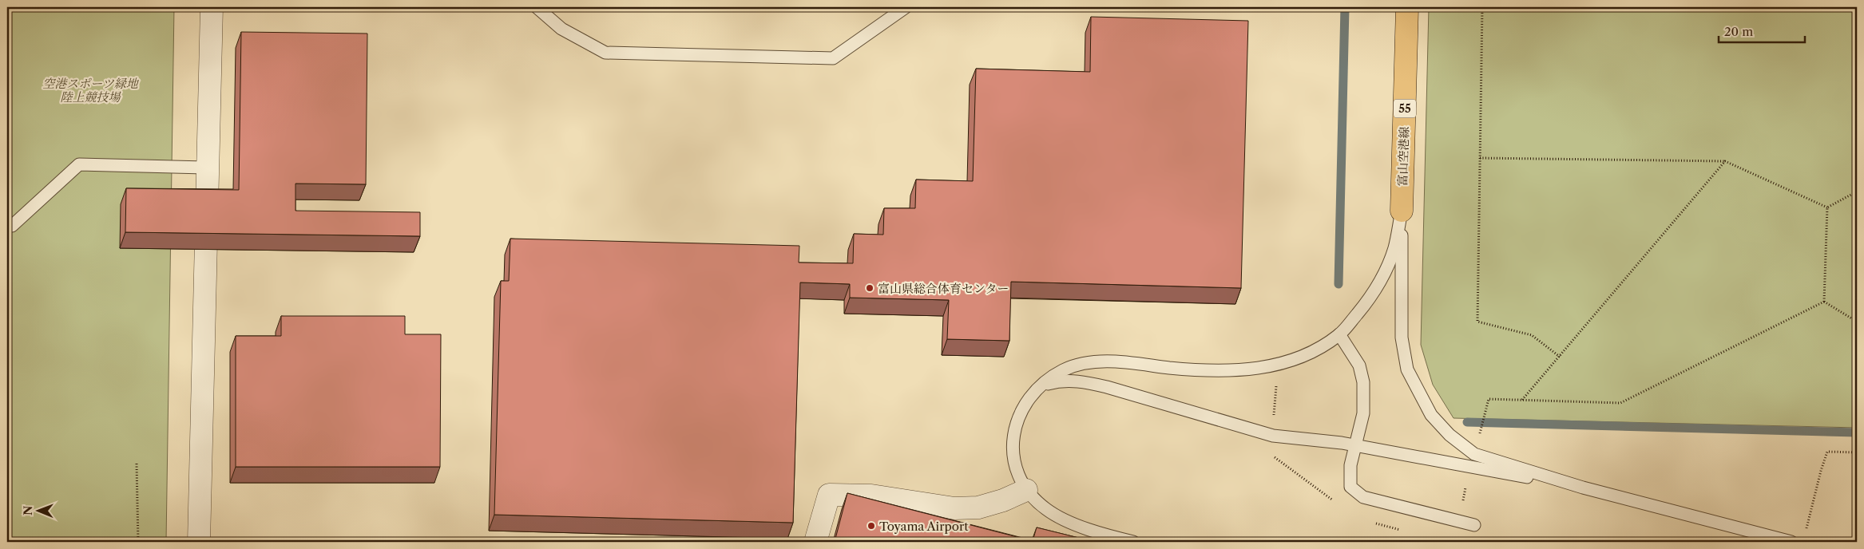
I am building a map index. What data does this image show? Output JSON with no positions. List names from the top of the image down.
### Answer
{
  "streets": {
    "main road": ["55", "富山空港線"]
  },
  "parks": ["空港スポーツ緑地 陸上競技場"],
  "places": ["富山県総合体育センター", "Toyama Airport"],
  "scale_bar": "20 m",
  "north": "left"
}
